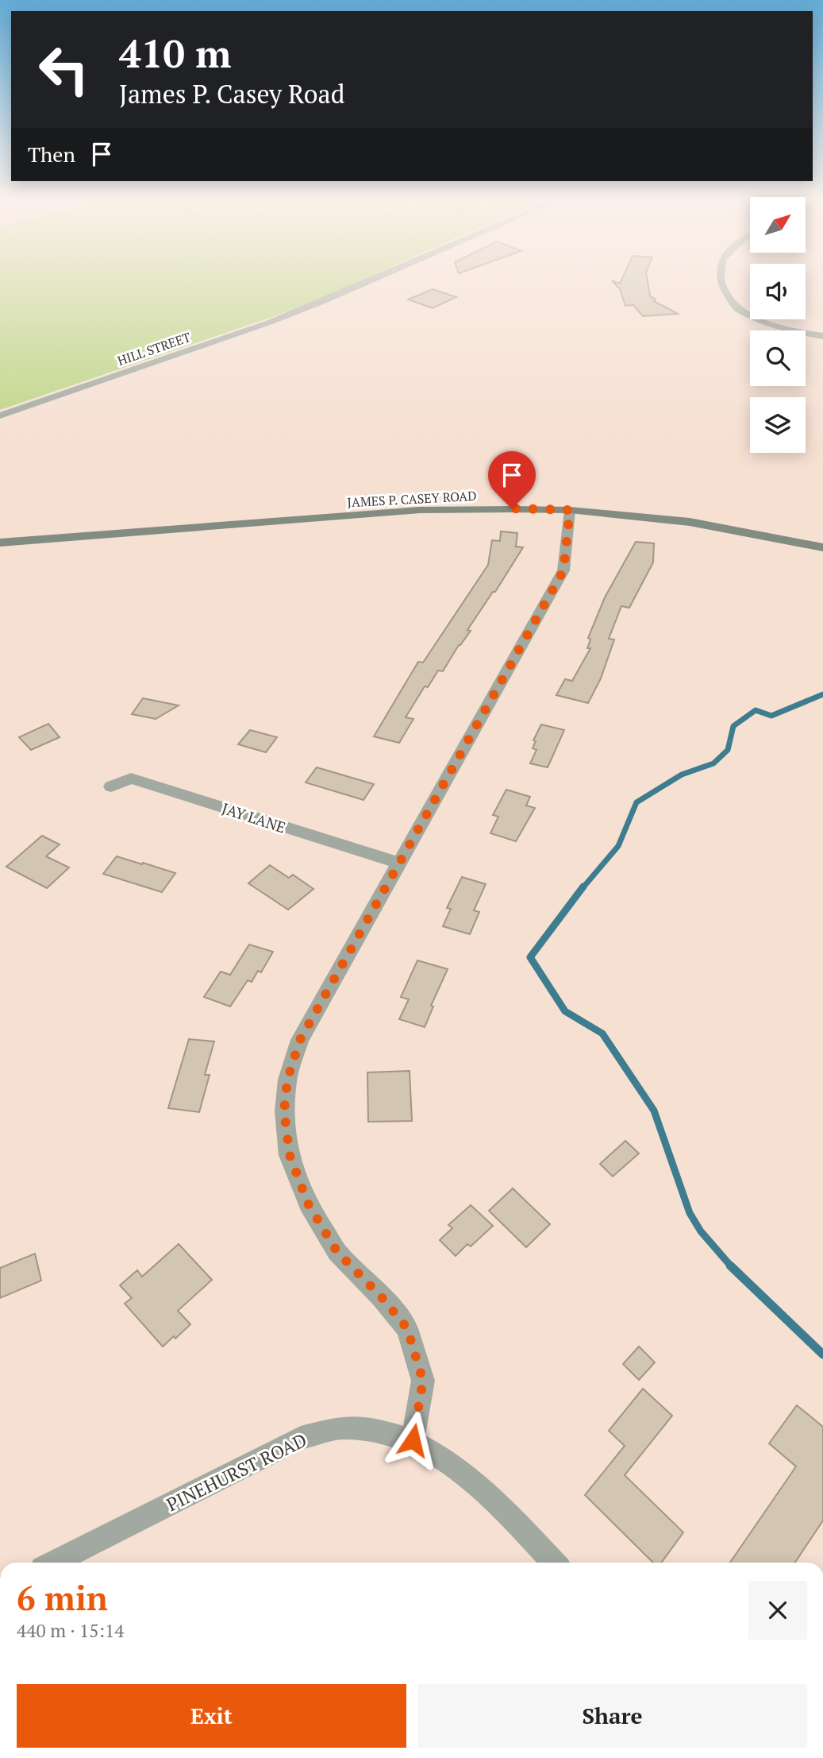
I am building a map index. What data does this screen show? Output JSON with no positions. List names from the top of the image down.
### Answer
{
  "streets": {
    "main road": ["JAMES P. CASEY ROAD"],
    "street": ["HILL STREET", "JAY LANE", "PINEHURST ROAD"]
  },
  "north": "top right",
  "page": {
    "turn": ["410 m", "James P. Casey Road"],
    "then": "Then",
    "heading": ["6 min", "440 m · 15:14"],
    "buttons": ["Exit", "Share"]
  }
}
